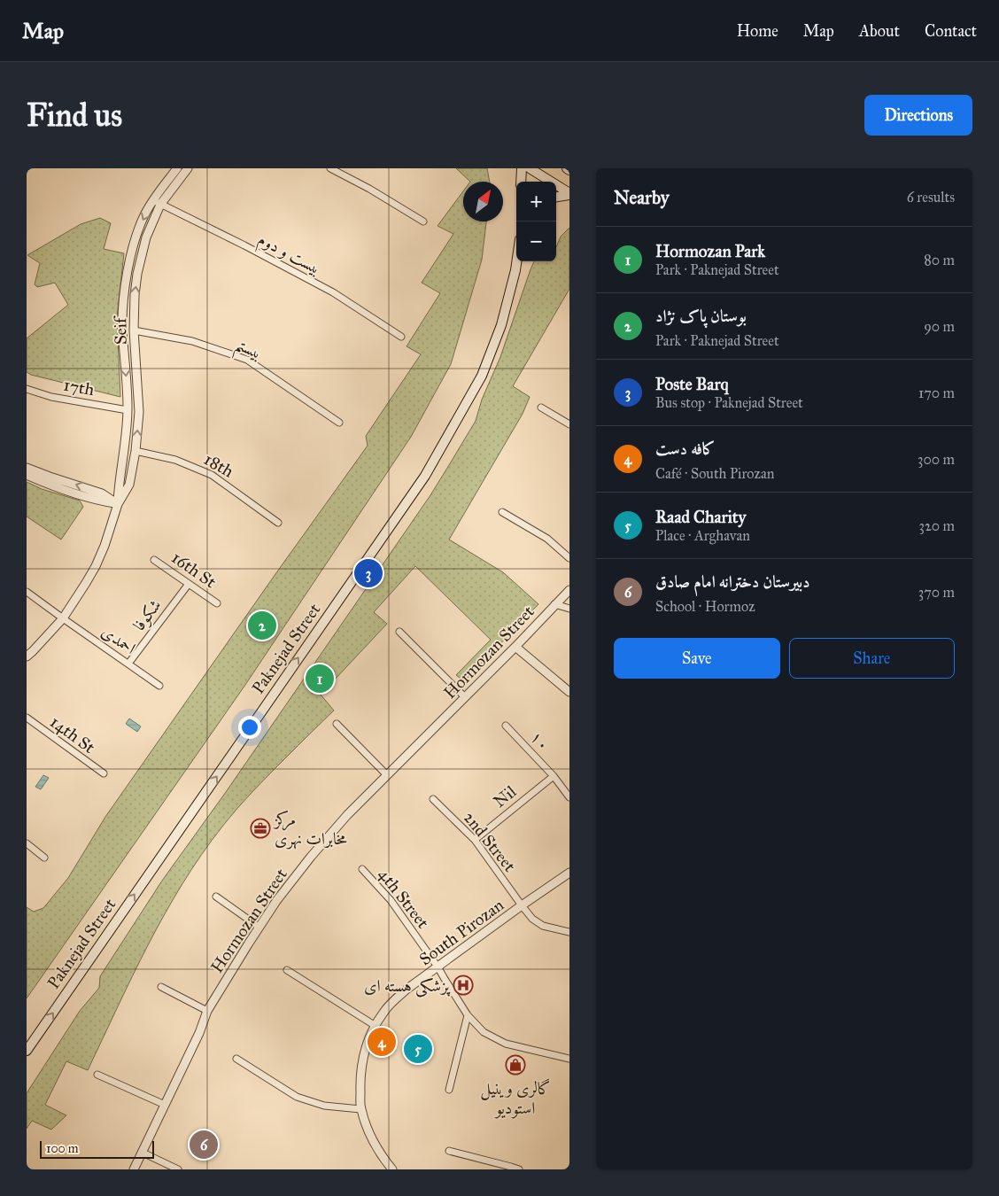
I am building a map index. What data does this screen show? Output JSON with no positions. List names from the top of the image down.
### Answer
{
  "streets": {
    "main road": ["Paknejad Street"],
    "street": [
      "بیست و دوم",
      "Seif",
      "بیستم",
      "17th",
      "18th",
      "16th St",
      "شکوفا",
      "احمدی",
      "Hormozan Street",
      "14th St",
      "۱۰",
      "Nil",
      "2nd Street",
      "4th Street",
      "South Pirozan"
    ]
  },
  "crossings": [
    ["بیست و دوم", "Seif"],
    ["Seif", "بیستم"],
    ["Seif", "17th"],
    ["Seif", "18th"],
    ["Seif", "احمدی"],
    ["16th St", "شکوفا"],
    ["شکوفا", "احمدی"],
    ["۱۰", "Nil"],
    ["Nil", "2nd Street"],
    ["2nd Street", "South Pirozan"],
    ["4th Street", "South Pirozan"]
  ],
  "one_way": ["Paknejad Street"],
  "places": {
    "office": ["مرکز مخابرات نهری"],
    "hospital": ["پزشکی هسته ای"],
    "shop": ["گالری وینیل استودیو"]
  },
  "scale_bar": "100 m",
  "north": "top right",
  "page": {
    "header": "Map",
    "nav": [
      "Home",
      "Map",
      "About",
      "Contact"
    ],
    "buttons": [
      "Directions",
      ["Save", "Share"]
    ],
    "title": "Find us",
    "heading": ["Nearby", "6 results"],
    "map_buttons": ["+", "−"],
    "list": [
      {
        "mark": "1",
        "name": "Hormozan Park",
        "note": "Park · Paknejad Street",
        "value": "80 m"
      },
      {
        "mark": "2",
        "name": "بوستان پاک نژاد",
        "note": "Park · Paknejad Street",
        "value": "90 m"
      },
      {
        "mark": "3",
        "name": "Poste Barq",
        "note": "Bus stop · Paknejad Street",
        "value": "170 m"
      },
      {
        "mark": "4",
        "name": "کافه دست",
        "note": "Café · South Pirozan",
        "value": "300 m"
      },
      {
        "mark": "5",
        "name": "Raad Charity",
        "note": "Place · Arghavan",
        "value": "320 m"
      },
      {
        "mark": "6",
        "name": "دبیرستان دخترانه امام صادق",
        "note": "School · Hormoz",
        "value": "370 m"
      }
    ],
    "pins": [
      "3",
      "2",
      "1",
      "4",
      "5",
      "6"
    ],
    "scale": "100 m"
  }
}
